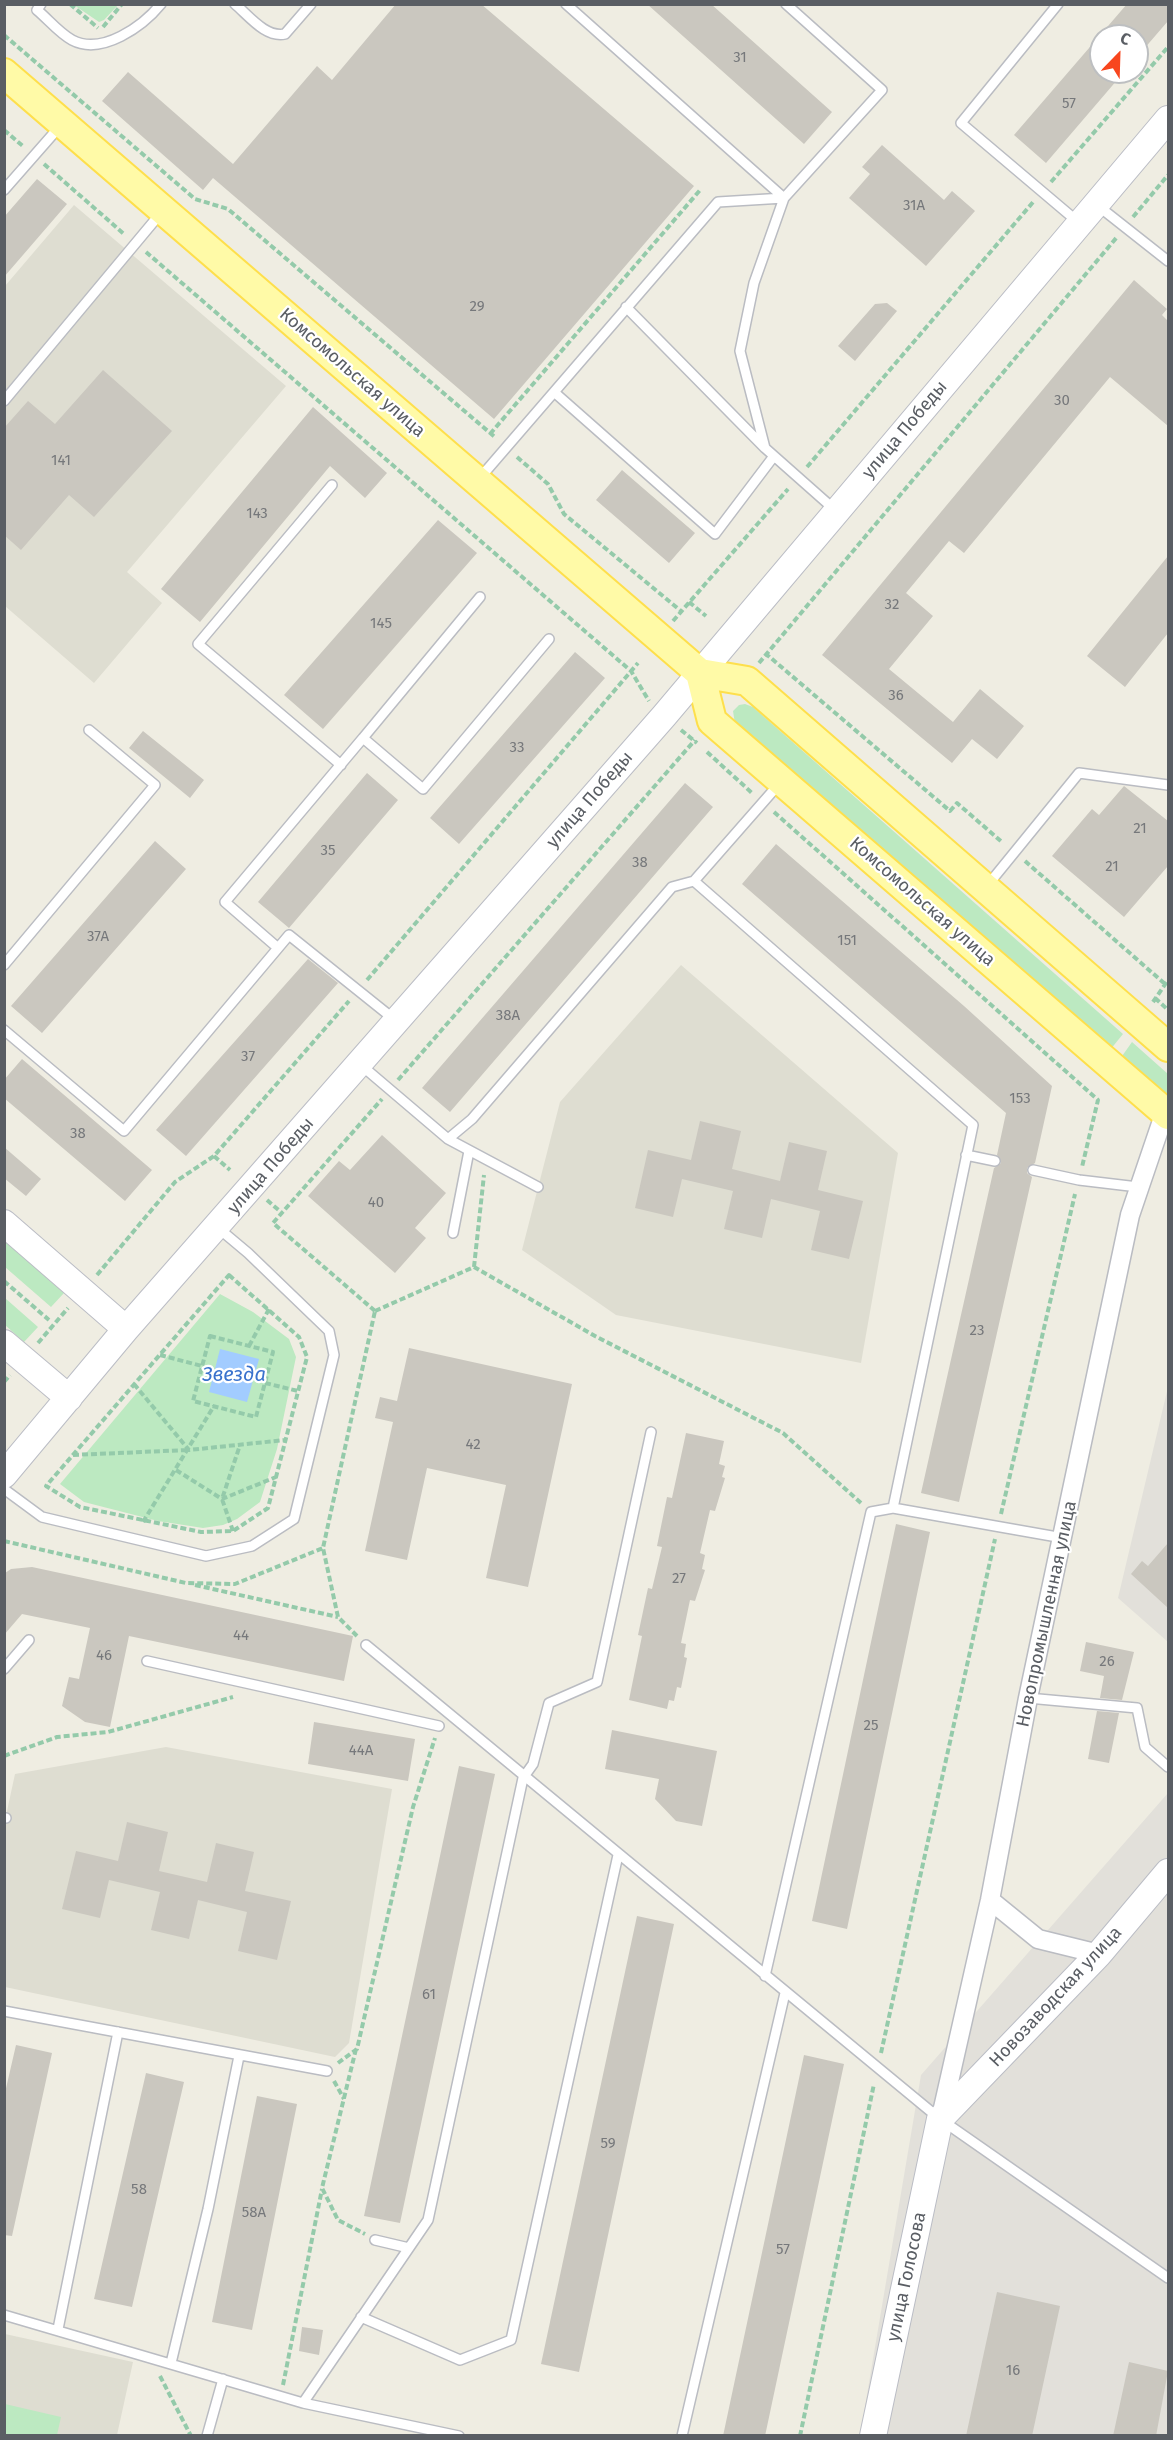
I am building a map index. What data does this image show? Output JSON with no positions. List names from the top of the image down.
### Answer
{
  "streets": {
    "main road": [
      "Комсомольская улица",
      "улица Победы",
      "Новозаводская улица",
      "улица Голосова"
    ],
    "street": ["Новопромышленная улица"]
  },
  "crossings": [
    ["Комсомольская улица", "улица Победы"],
    ["Комсомольская улица", "Новопромышленная улица"],
    ["Новопромышленная улица", "Новозаводская улица"],
    ["Новопромышленная улица", "улица Голосова"],
    ["Новозаводская улица", "улица Голосова"]
  ],
  "water": ["Звезда"],
  "house_numbers": [
    "31",
    "57",
    "31А",
    "29",
    "30",
    "141",
    "143",
    "32",
    "145",
    "36",
    "33",
    "21",
    "35",
    "38",
    "21",
    "37А",
    "151",
    "38А",
    "37",
    "153",
    "38",
    "40",
    "23",
    "42",
    "27",
    "44",
    "46",
    "26",
    "25",
    "44А",
    "61",
    "59",
    "58",
    "58А",
    "57",
    "16"
  ],
  "north": "top right"
}
